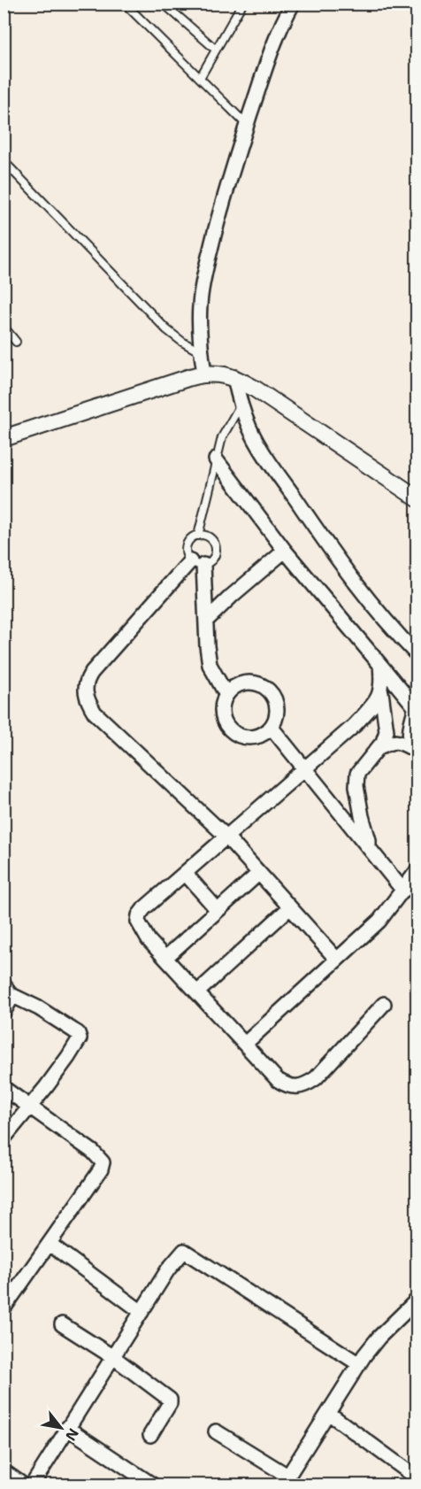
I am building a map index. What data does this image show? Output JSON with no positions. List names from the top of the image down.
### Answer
{
  "north": "bottom right"
}
